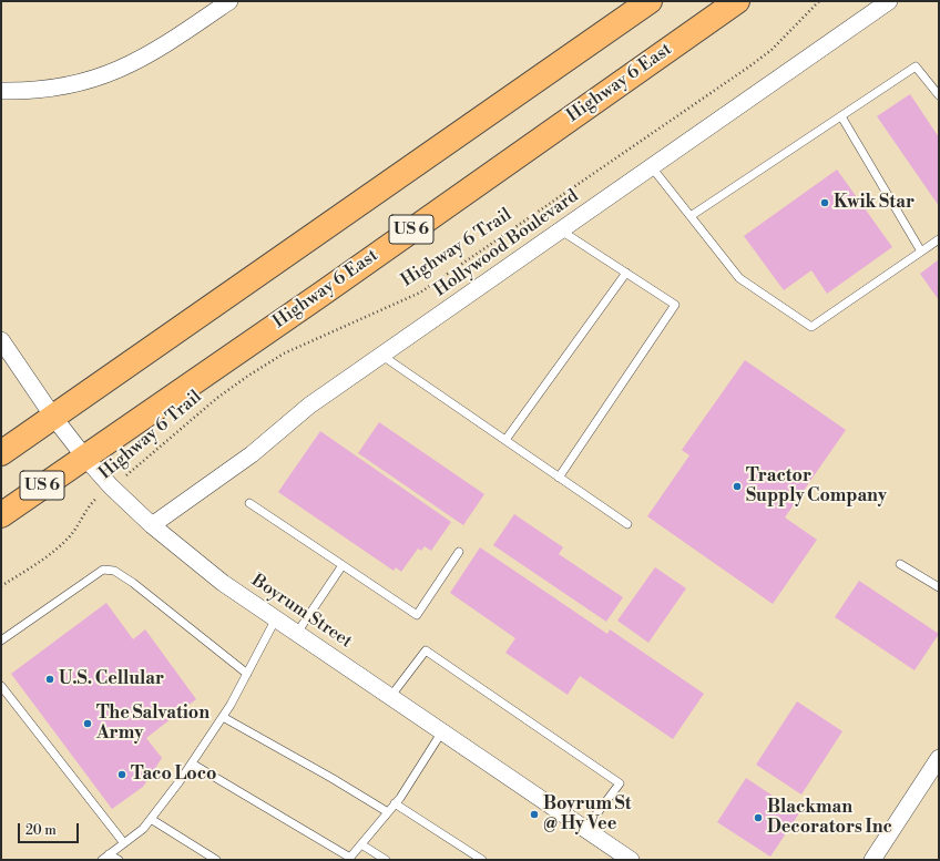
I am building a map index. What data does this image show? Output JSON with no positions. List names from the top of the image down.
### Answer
{
  "streets": {
    "main road": ["Highway 6 East", "US 6"],
    "street": ["Hollywood Boulevard", "Boyrum Street"],
    "path": ["Highway 6 Trail"]
  },
  "crossings": [
    ["Highway 6 East", "Boyrum Street"],
    ["US 6", "Boyrum Street"],
    ["Hollywood Boulevard", "Boyrum Street"],
    ["Highway 6 Trail", "Boyrum Street"]
  ],
  "places": [
    "Kwik Star",
    "Tractor Supply Company",
    "U.S. Cellular",
    "The Salvation Army",
    "Taco Loco",
    "Boyrum St @ Hy Vee",
    "Blackman Decorators Inc"
  ],
  "scale_bar": "20 m"
}
